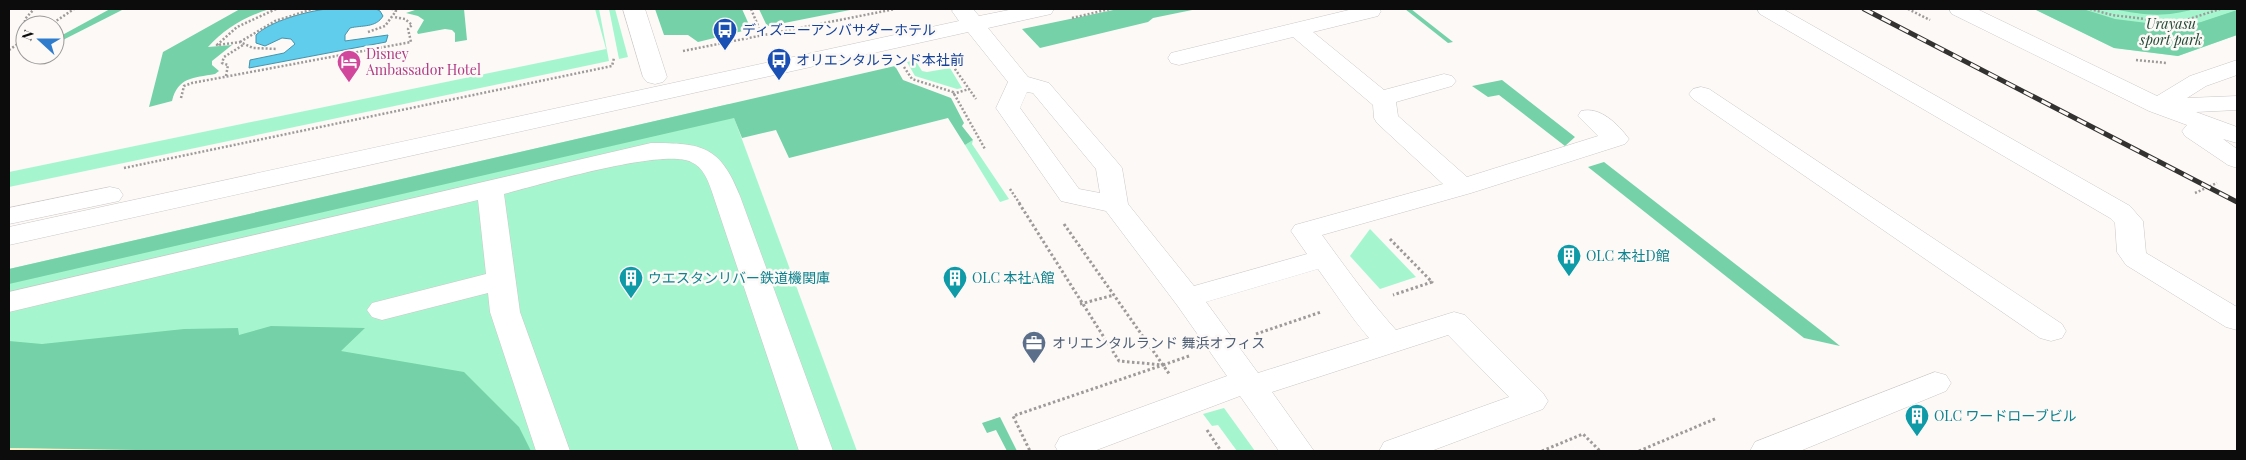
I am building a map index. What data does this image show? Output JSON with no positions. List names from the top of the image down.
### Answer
{
  "parks": ["Urayasu sport park"],
  "places": {
    "bus stop": ["ディズニーアンバサダーホテル", "オリエンタルランド本社前"],
    "hotel": ["Disney Ambassador Hotel"],
    "building": [
      "OLC 本社D館",
      "ウエスタンリバー鉄道機関庫",
      "OLC 本社A館",
      "OLC ワードローブビル"
    ],
    "office": ["オリエンタルランド 舞浜オフィス"]
  },
  "north": "left"
}
